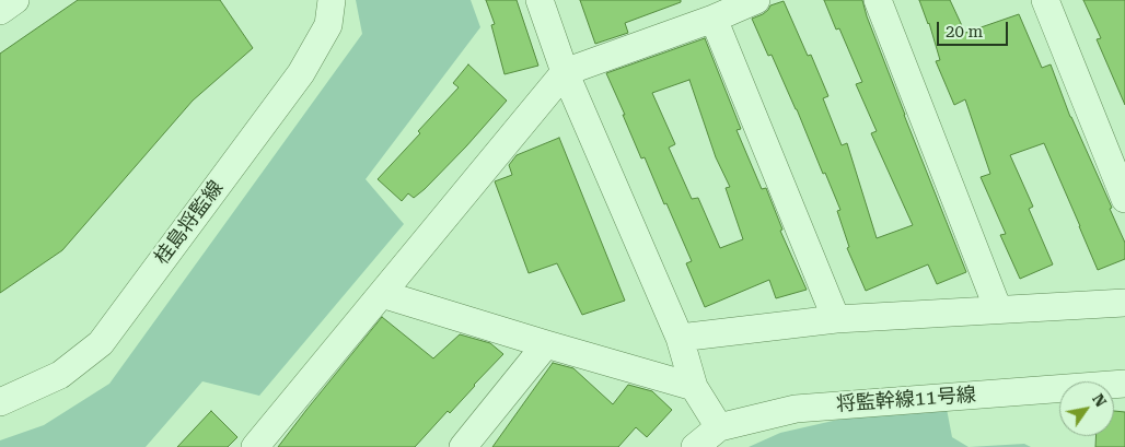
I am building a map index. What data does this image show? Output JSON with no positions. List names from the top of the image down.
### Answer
{
  "streets": {
    "street": ["桂島将監線", "将監幹線11号線"]
  },
  "scale_bar": "20 m",
  "north": "top right"
}
